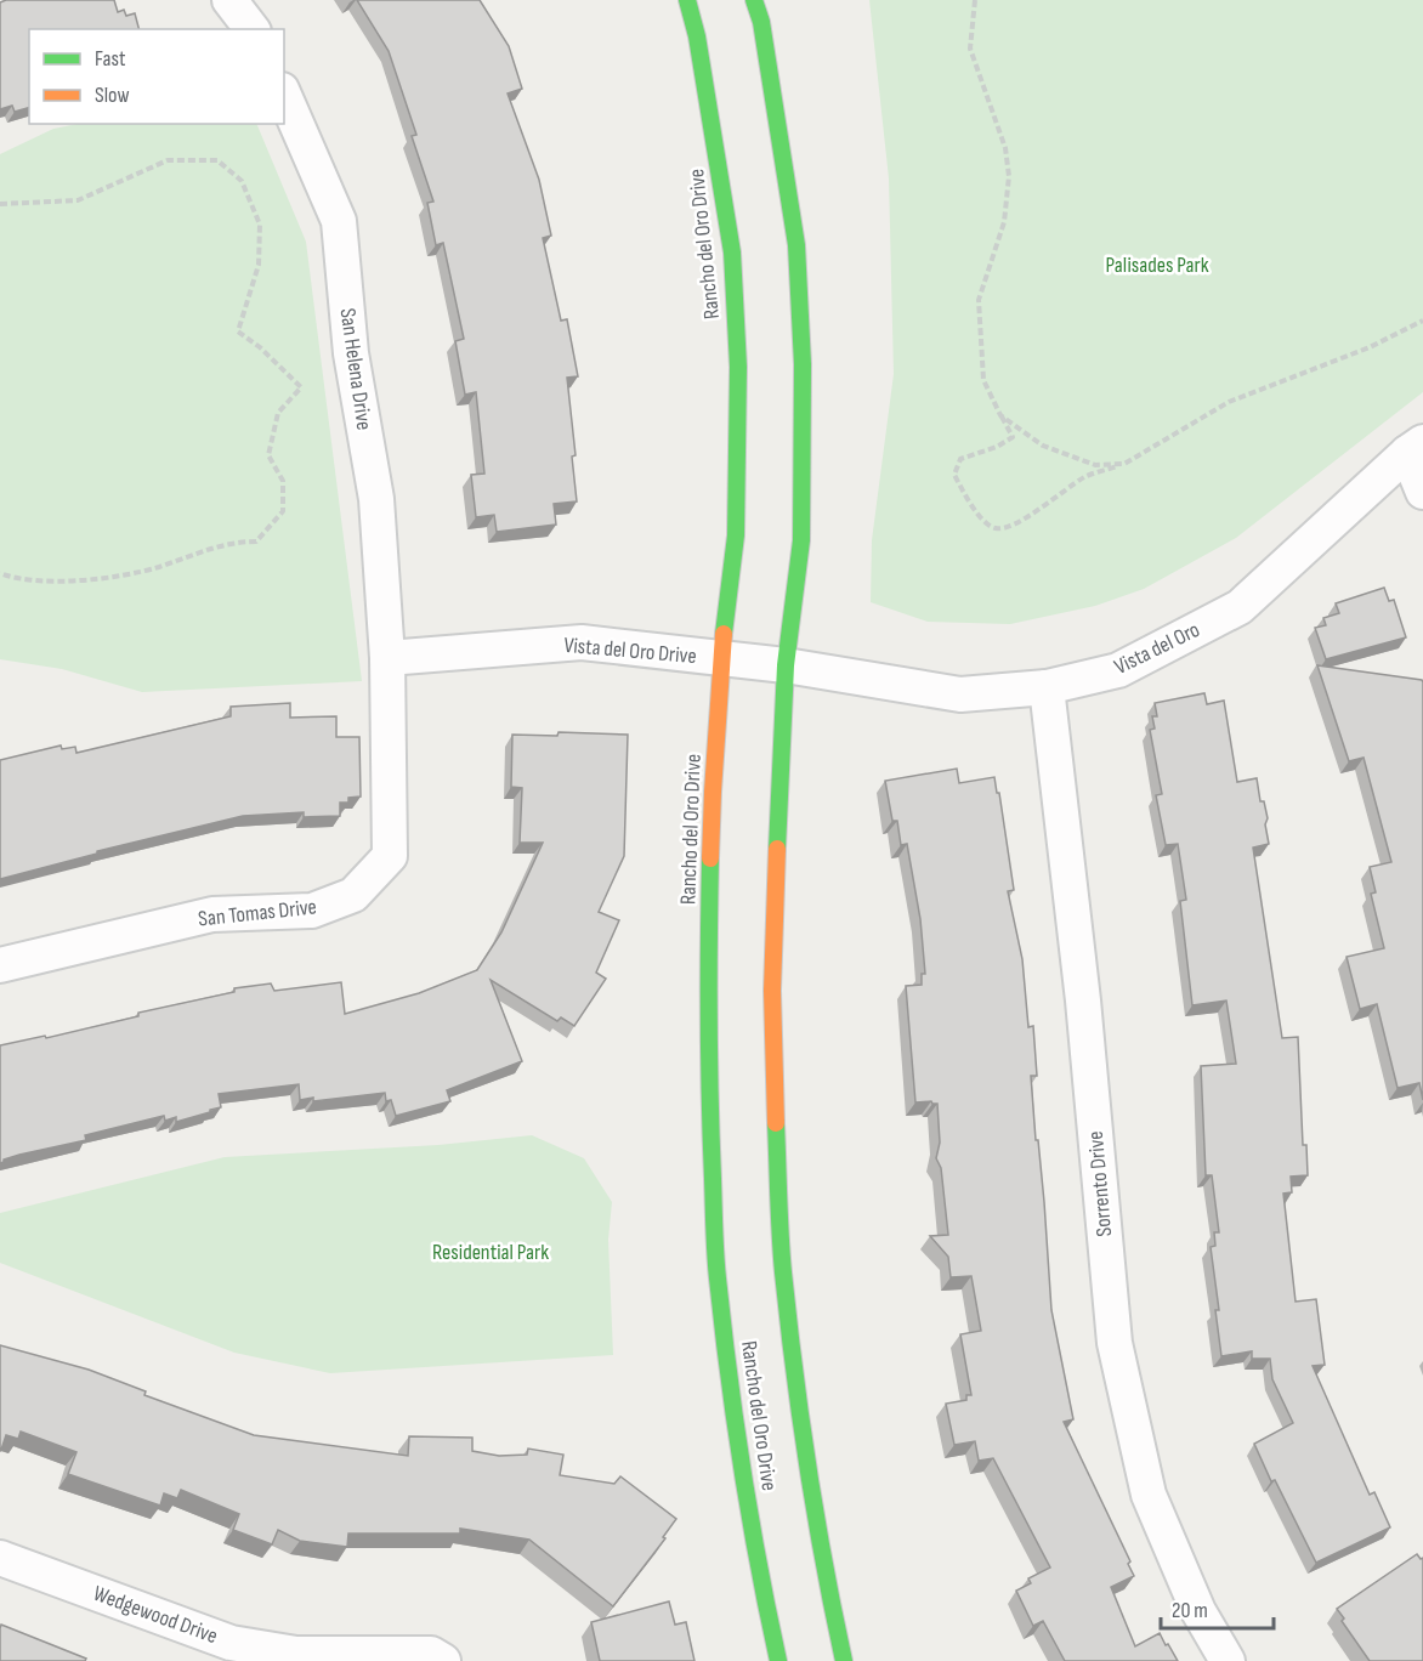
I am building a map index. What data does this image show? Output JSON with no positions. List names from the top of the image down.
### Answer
{
  "streets": {
    "main road": ["Rancho del Oro Drive"],
    "street": [
      "San Helena Drive",
      "Vista del Oro",
      "Vista del Oro Drive",
      "San Tomas Drive",
      "Sorrento Drive",
      "Wedgewood Drive"
    ]
  },
  "crossings": [
    ["Rancho del Oro Drive", "Vista del Oro"],
    ["Rancho del Oro Drive", "Vista del Oro Drive"],
    ["San Helena Drive", "Vista del Oro Drive"],
    ["San Helena Drive", "San Tomas Drive"],
    ["Vista del Oro", "Vista del Oro Drive"],
    ["Vista del Oro", "Sorrento Drive"],
    ["Vista del Oro Drive", "San Tomas Drive"]
  ],
  "parks": ["Palisades Park", "Residential Park"],
  "legend": ["Fast", "Slow"],
  "scale_bar": "20 m"
}
